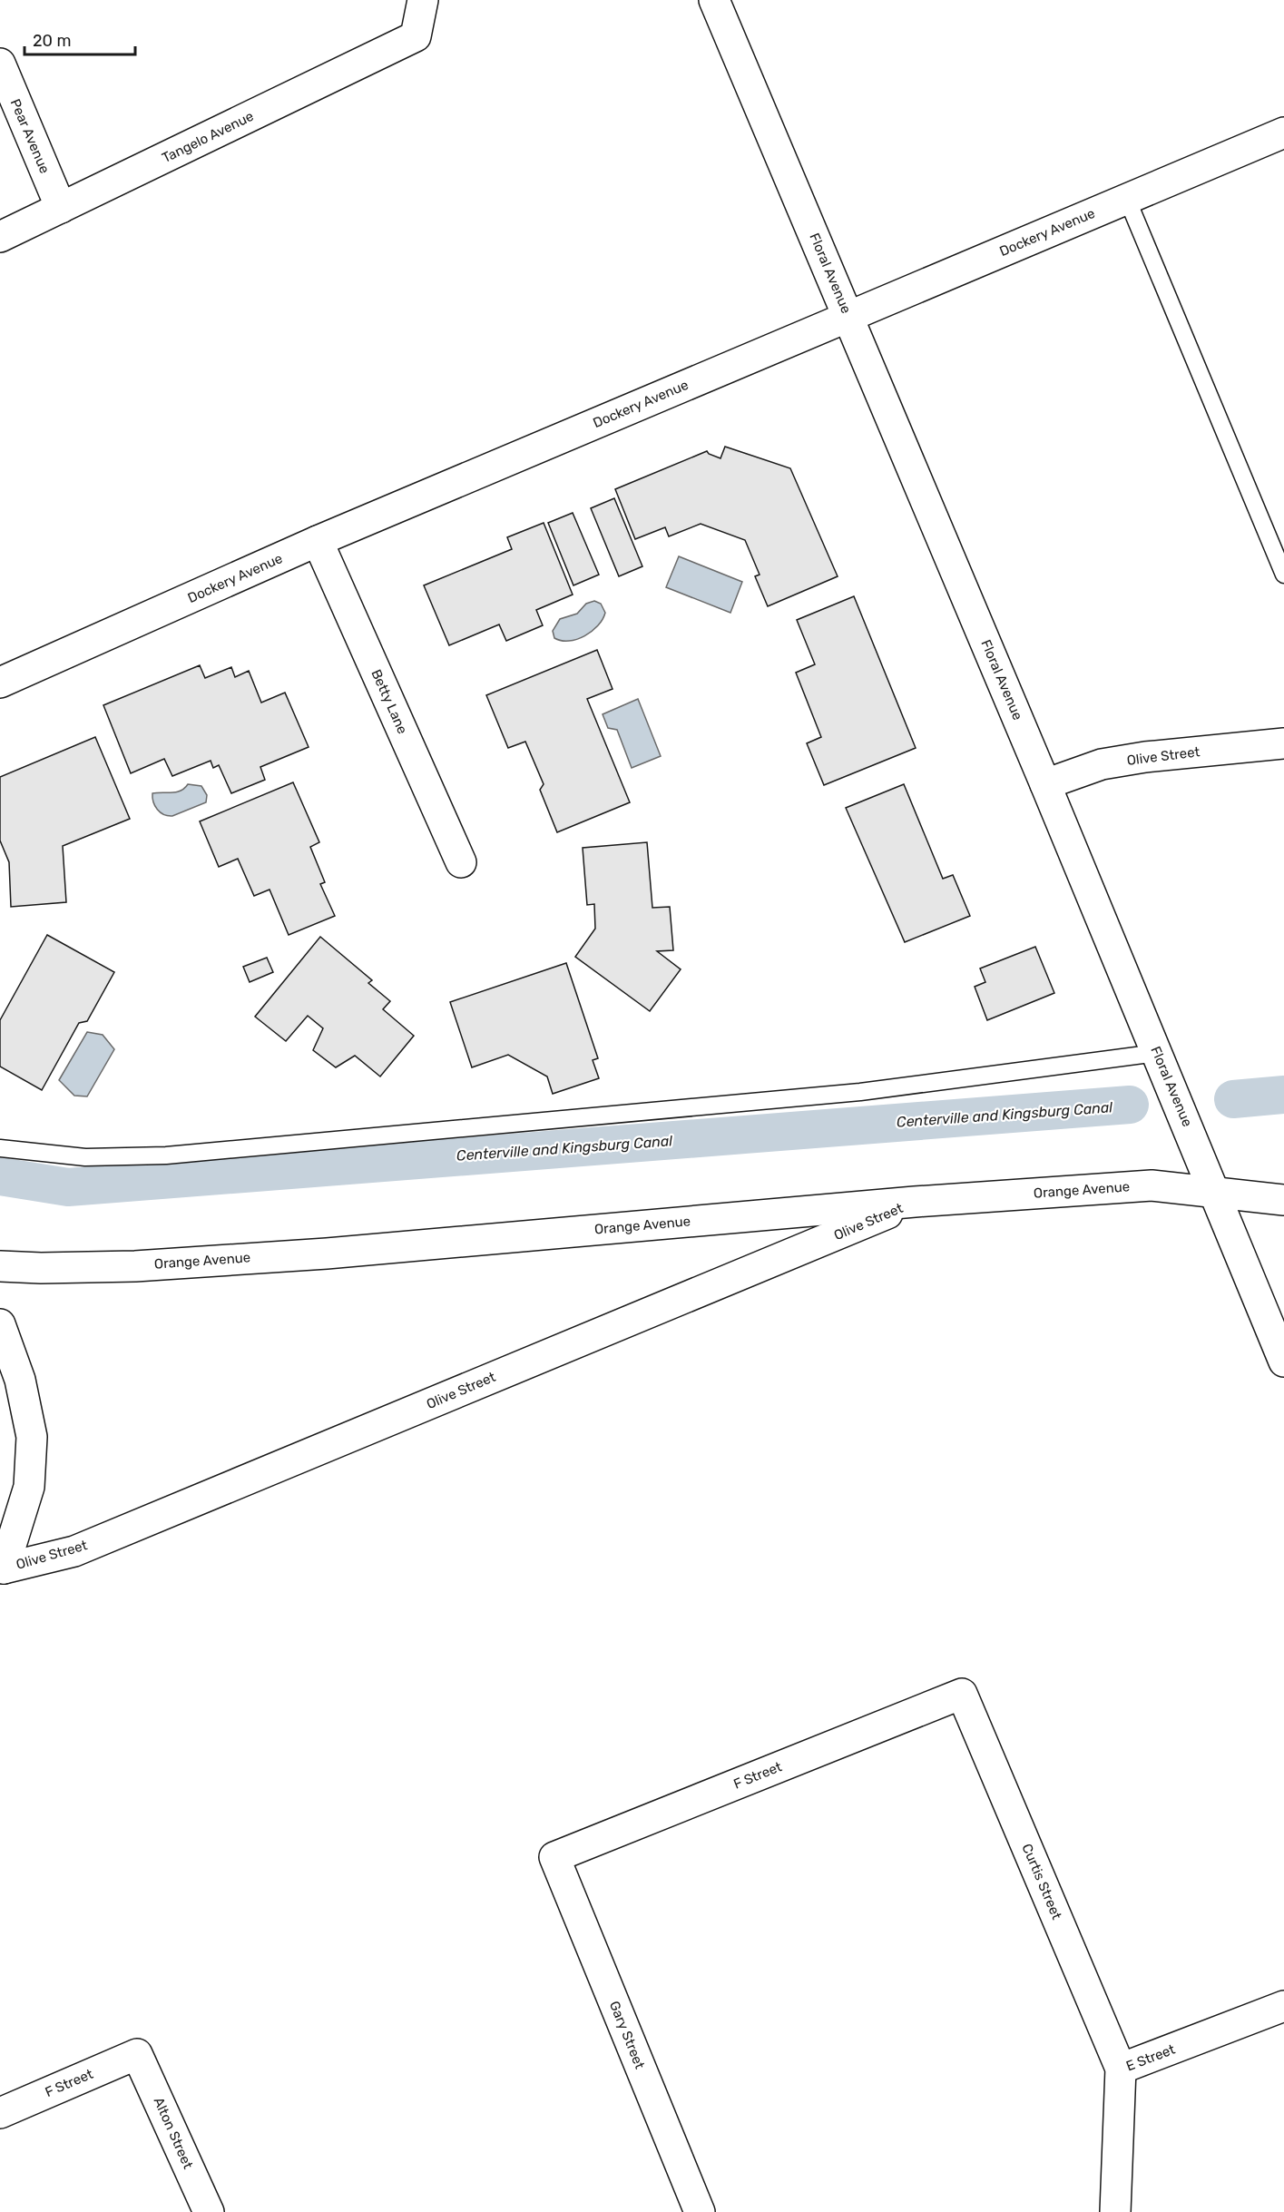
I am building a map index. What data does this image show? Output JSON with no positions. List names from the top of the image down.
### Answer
{
  "streets": {
    "street": [
      "Pear Avenue",
      "Tangelo Avenue",
      "Dockery Avenue",
      "Floral Avenue",
      "Betty Lane",
      "Olive Street",
      "Orange Avenue",
      "F Street",
      "Curtis Street",
      "Gary Street",
      "E Street",
      "Alton Street"
    ]
  },
  "crossings": [
    ["Pear Avenue", "Tangelo Avenue"],
    ["Dockery Avenue", "Floral Avenue"],
    ["Dockery Avenue", "Betty Lane"],
    ["Floral Avenue", "Olive Street"],
    ["Floral Avenue", "Orange Avenue"],
    ["Olive Street", "Orange Avenue"],
    ["F Street", "Curtis Street"],
    ["F Street", "Gary Street"],
    ["F Street", "Alton Street"],
    ["Curtis Street", "E Street"]
  ],
  "water": ["Centerville and Kingsburg Canal"],
  "scale_bar": "20 m"
}
